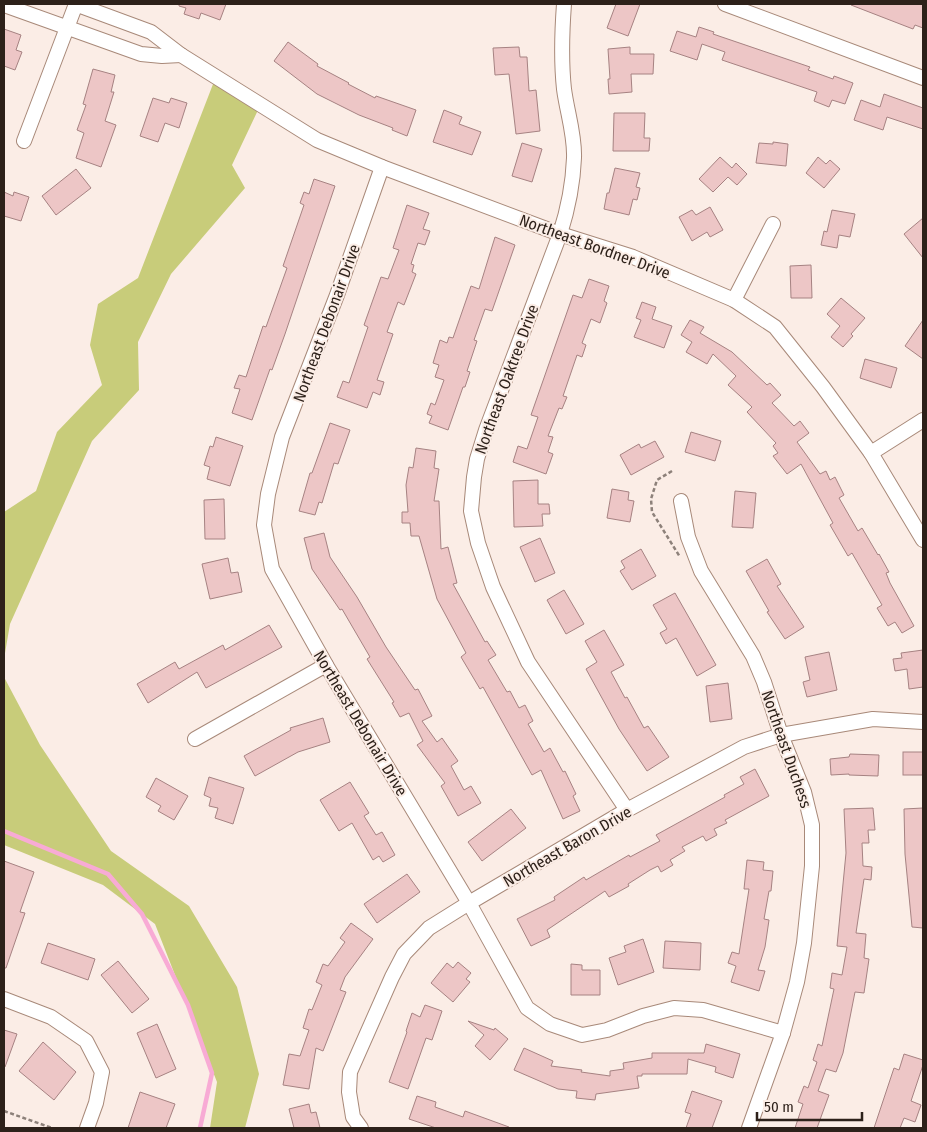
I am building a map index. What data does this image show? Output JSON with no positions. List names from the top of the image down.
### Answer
{
  "streets": {
    "street": [
      "Northeast Bordner Drive",
      "Northeast Debonair Drive",
      "Northeast Oaktree Drive",
      "Northeast Duchess",
      "Northeast Baron Drive"
    ]
  },
  "crossings": [
    ["Northeast Bordner Drive", "Northeast Debonair Drive"],
    ["Northeast Bordner Drive", "Northeast Oaktree Drive"],
    ["Northeast Debonair Drive", "Northeast Duchess"],
    ["Northeast Debonair Drive", "Northeast Baron Drive"],
    ["Northeast Oaktree Drive", "Northeast Baron Drive"],
    ["Northeast Duchess", "Northeast Baron Drive"]
  ],
  "scale_bar": "50 m"
}
